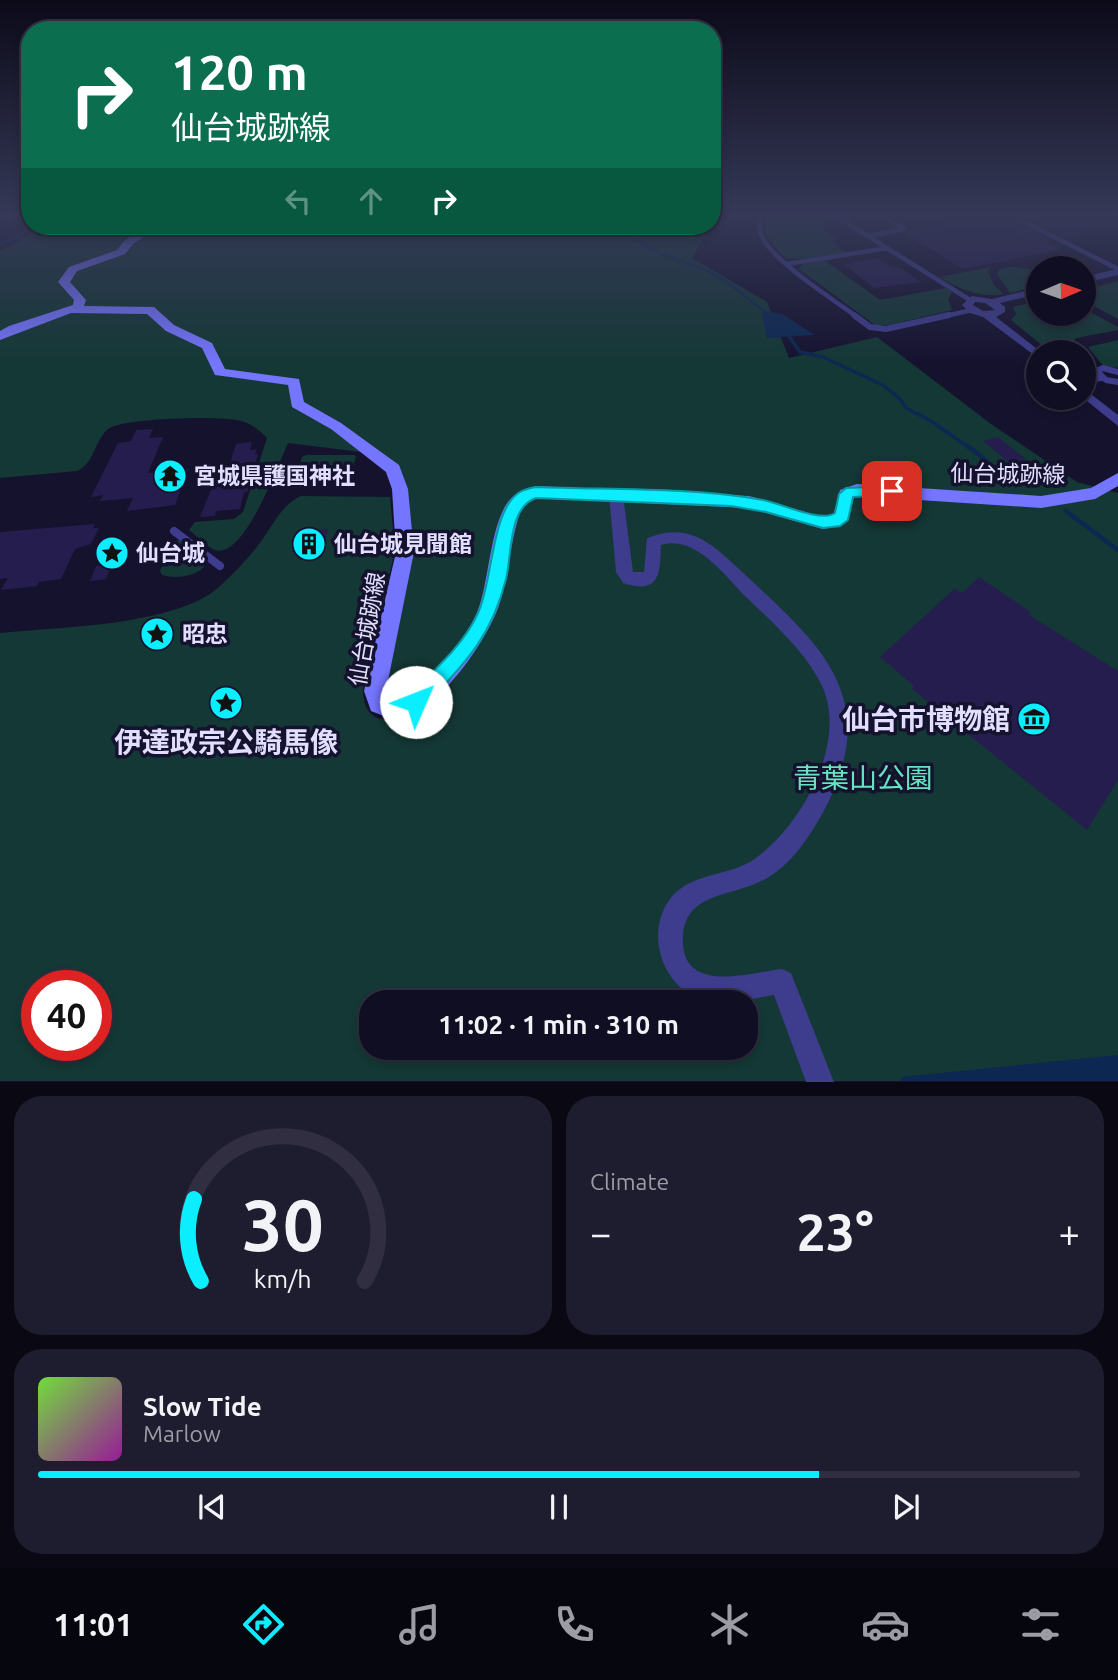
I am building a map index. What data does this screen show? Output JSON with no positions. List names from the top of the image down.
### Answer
{
  "streets": {
    "street": ["仙台城跡線"]
  },
  "parks": ["青葉山公園"],
  "places": {
    "temple": ["宮城県護国神社"],
    "building": ["仙台城見聞館"],
    "place": ["仙台城", "昭忠", "伊達政宗公騎馬像"],
    "museum": ["仙台市博物館"]
  },
  "north": "right",
  "page": {
    "turn": ["120 m", "仙台城跡線"],
    "limit": "40",
    "trip": "11:02 · 1 min · 310 m",
    "tile": "Climate",
    "heat": ["−", "23°", "+"],
    "song": ["Slow Tide", "Marlow"],
    "tabs": "11:01",
    "gauge": ["30", "km/h"]
  }
}
